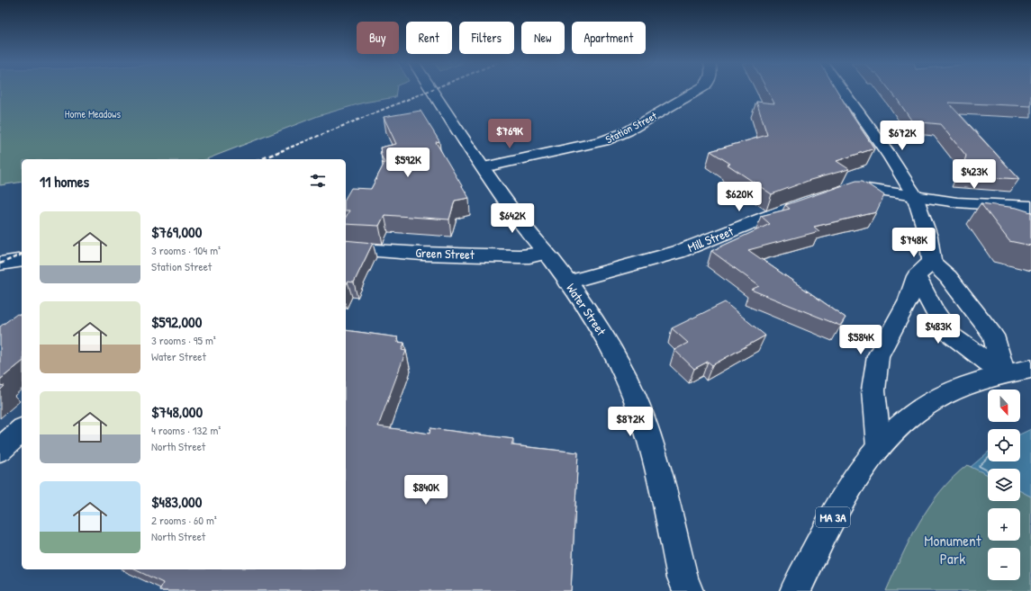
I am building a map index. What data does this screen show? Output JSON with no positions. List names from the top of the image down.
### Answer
{
  "streets": {
    "main road": [
      "Station Street",
      "Mill Street",
      "Green Street",
      "Water Street",
      "MA 3A"
    ]
  },
  "crossings": [
    ["Station Street", "Water Street"],
    ["Mill Street", "Water Street"],
    ["Green Street", "Water Street"]
  ],
  "parks": ["Home Meadows", "Monument Park"],
  "north": "bottom",
  "page": {
    "chip": [
      "Buy",
      "Rent",
      "Filters",
      "New",
      "Apartment"
    ],
    "price": [
      "$769K",
      "$672K",
      "$592K",
      "$423K",
      "$620K",
      "$642K",
      "$748K",
      "$483K",
      "$584K",
      "$872K",
      "$840K"
    ],
    "heading": "11 homes",
    "list": [
      {
        "name": "$769,000",
        "note": "3 rooms · 104 m² · Station Street"
      },
      {
        "name": "$592,000",
        "note": "3 rooms · 95 m² · Water Street"
      },
      {
        "name": "$748,000",
        "note": "4 rooms · 132 m² · North Street"
      },
      {
        "name": "$483,000",
        "note": "2 rooms · 60 m² · North Street"
      }
    ],
    "map_buttons": ["+", "−"]
  }
}
